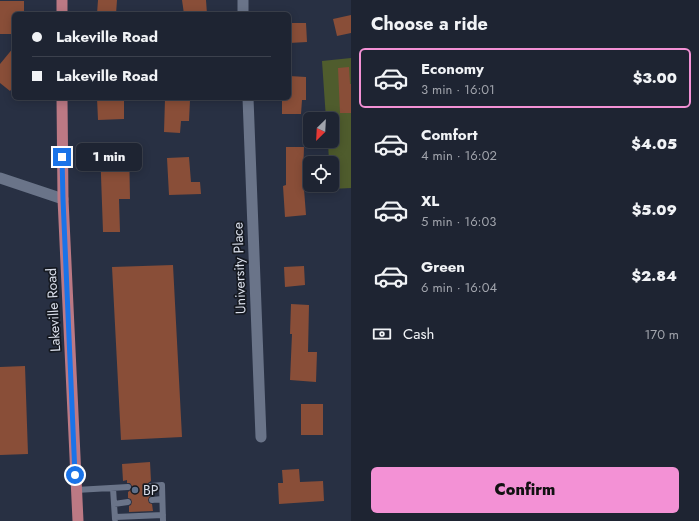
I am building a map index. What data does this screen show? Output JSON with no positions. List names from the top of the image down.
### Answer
{
  "streets": {
    "main road": ["Lakeville Road"],
    "street": ["University Place"]
  },
  "places": ["BP"],
  "north": "bottom left",
  "page": {
    "heading": "Choose a ride",
    "banner": ["Lakeville Road", "Lakeville Road"],
    "list": [
      {
        "name": "Economy",
        "note": "3 min · 16:01",
        "value": "$3.00"
      },
      {
        "name": "Comfort",
        "note": "4 min · 16:02",
        "value": "$4.05"
      },
      {
        "name": "XL",
        "note": "5 min · 16:03",
        "value": "$5.09"
      },
      {
        "name": "Green",
        "note": "6 min · 16:04",
        "value": "$2.84"
      }
    ],
    "bubble": "1 min",
    "pay": ["Cash", "170 m"],
    "buttons": "Confirm"
  }
}
